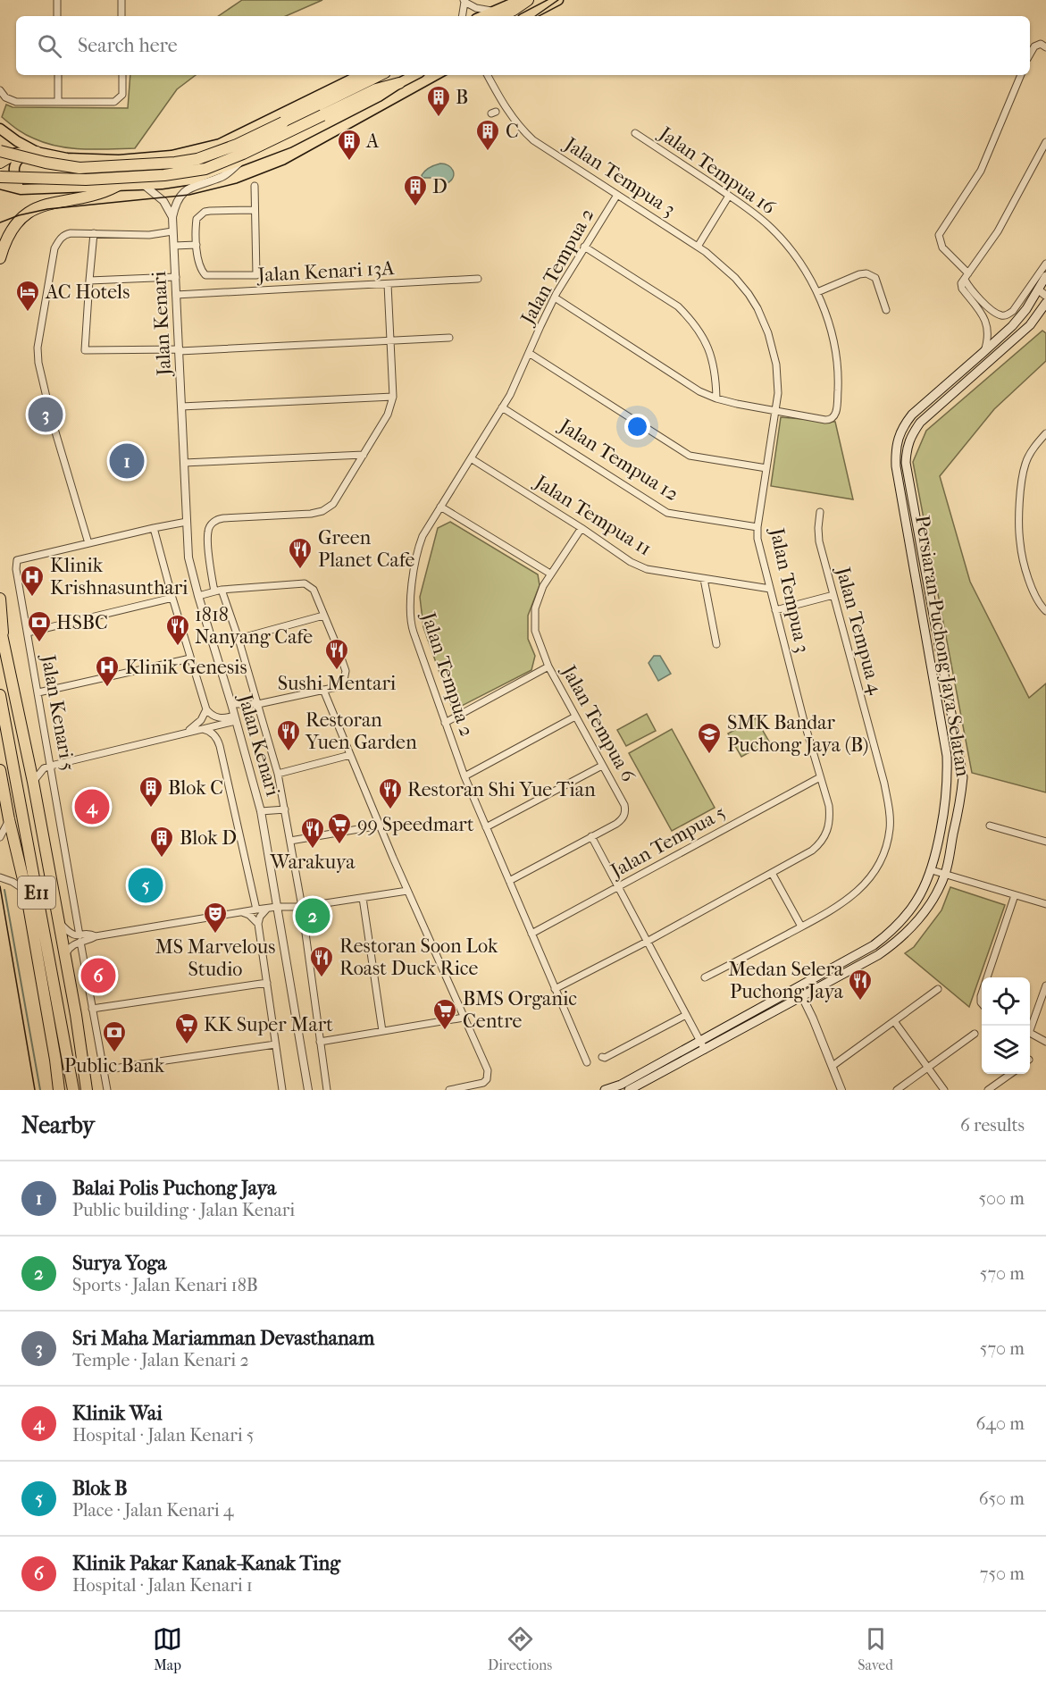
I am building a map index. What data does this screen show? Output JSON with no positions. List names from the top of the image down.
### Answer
{
  "streets": {
    "highway": ["E11"],
    "main road": ["Persiaran Puchong Jaya Selatan"],
    "street": [
      "Jalan Tempua 16",
      "Jalan Tempua 3",
      "Jalan Tempua 2",
      "Jalan Kenari 13A",
      "Jalan Kenari",
      "Jalan Tempua 12",
      "Jalan Tempua 11",
      "Jalan Tempua 4",
      "Jalan Kenari 5",
      "Jalan Tempua 6",
      "Jalan Tempua 5"
    ]
  },
  "crossings": [
    ["Jalan Tempua 16", "Jalan Tempua 3"],
    ["Jalan Tempua 3", "Jalan Tempua 2"],
    ["Jalan Tempua 3", "Jalan Tempua 12"],
    ["Jalan Tempua 3", "Jalan Tempua 11"],
    ["Jalan Tempua 3", "Jalan Tempua 5"],
    ["Jalan Tempua 2", "Jalan Tempua 12"],
    ["Jalan Tempua 2", "Jalan Tempua 11"],
    ["Jalan Tempua 2", "Jalan Tempua 6"],
    ["Jalan Tempua 2", "Jalan Tempua 5"],
    ["Jalan Kenari 13A", "Jalan Kenari"],
    ["Jalan Tempua 11", "Jalan Tempua 6"]
  ],
  "places": {
    "building": [
      "B",
      "C",
      "A",
      "D",
      "Blok C",
      "Blok D"
    ],
    "hotel": ["AC Hotels"],
    "restaurant": [
      "Green Planet Cafe",
      "1818 Nanyang Cafe",
      "Sushi Mentari",
      "Restoran Yuen Garden",
      "Restoran Shi Yue Tian",
      "Warakuya",
      "Restoran Soon Lok Roast Duck Rice",
      "Medan Selera Puchong Jaya"
    ],
    "hospital": ["Klinik Krishnasunthari", "Klinik Genesis"],
    "bank": ["HSBC", "Public Bank"],
    "school or university": ["SMK Bandar Puchong Jaya (B)"],
    "supermarket": ["99 Speedmart", "BMS Organic Centre", "KK Super Mart"],
    "theatre": ["MS Marvelous Studio"]
  },
  "page": {
    "search": "Search here",
    "pins": [
      "3",
      "1",
      "4",
      "5",
      "2",
      "6"
    ],
    "heading": ["Nearby", "6 results"],
    "list": [
      {
        "mark": "1",
        "name": "Balai Polis Puchong Jaya",
        "note": "Public building · Jalan Kenari",
        "value": "500 m"
      },
      {
        "mark": "2",
        "name": "Surya Yoga",
        "note": "Sports · Jalan Kenari 18B",
        "value": "570 m"
      },
      {
        "mark": "3",
        "name": "Sri Maha Mariamman Devasthanam",
        "note": "Temple · Jalan Kenari 2",
        "value": "570 m"
      },
      {
        "mark": "4",
        "name": "Klinik Wai",
        "note": "Hospital · Jalan Kenari 5",
        "value": "640 m"
      },
      {
        "mark": "5",
        "name": "Blok B",
        "note": "Place · Jalan Kenari 4",
        "value": "650 m"
      },
      {
        "mark": "6",
        "name": "Klinik Pakar Kanak-Kanak Ting",
        "note": "Hospital · Jalan Kenari 1",
        "value": "750 m"
      }
    ],
    "nav": ["Map", "Directions", "Saved"]
  }
}
